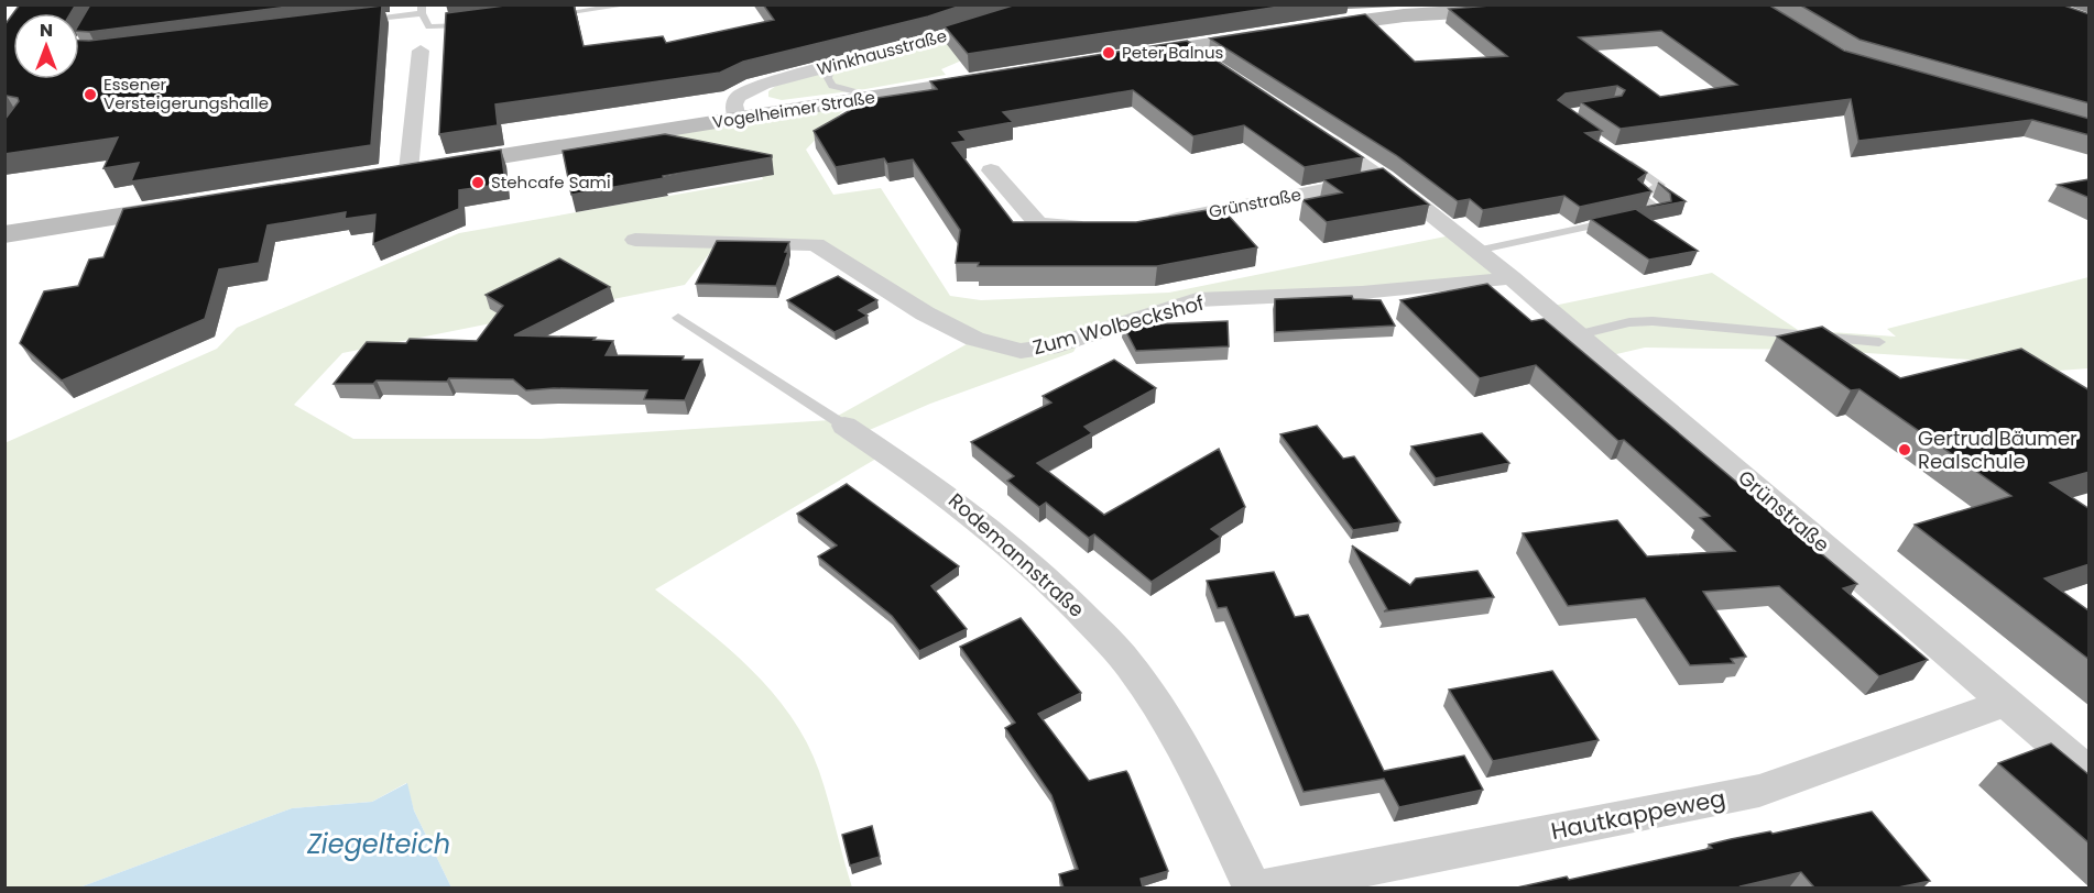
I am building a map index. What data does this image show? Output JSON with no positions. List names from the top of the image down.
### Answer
{
  "streets": {
    "main road": ["Vogelheimer Straße"],
    "street": [
      "Winkhausstraße",
      "Grünstraße",
      "Zum Wolbeckshof",
      "Rodemannstraße",
      "Hautkappeweg"
    ]
  },
  "crossings": [
    ["Winkhausstraße", "Vogelheimer Straße"],
    ["Grünstraße", "Zum Wolbeckshof"],
    ["Grünstraße", "Hautkappeweg"]
  ],
  "water": ["Ziegelteich"],
  "places": [
    "Peter Balnus",
    "Essener Versteigerungshalle",
    "Stehcafe Sami",
    "Gertrud Bäumer Realschule"
  ],
  "north": "top"
}
